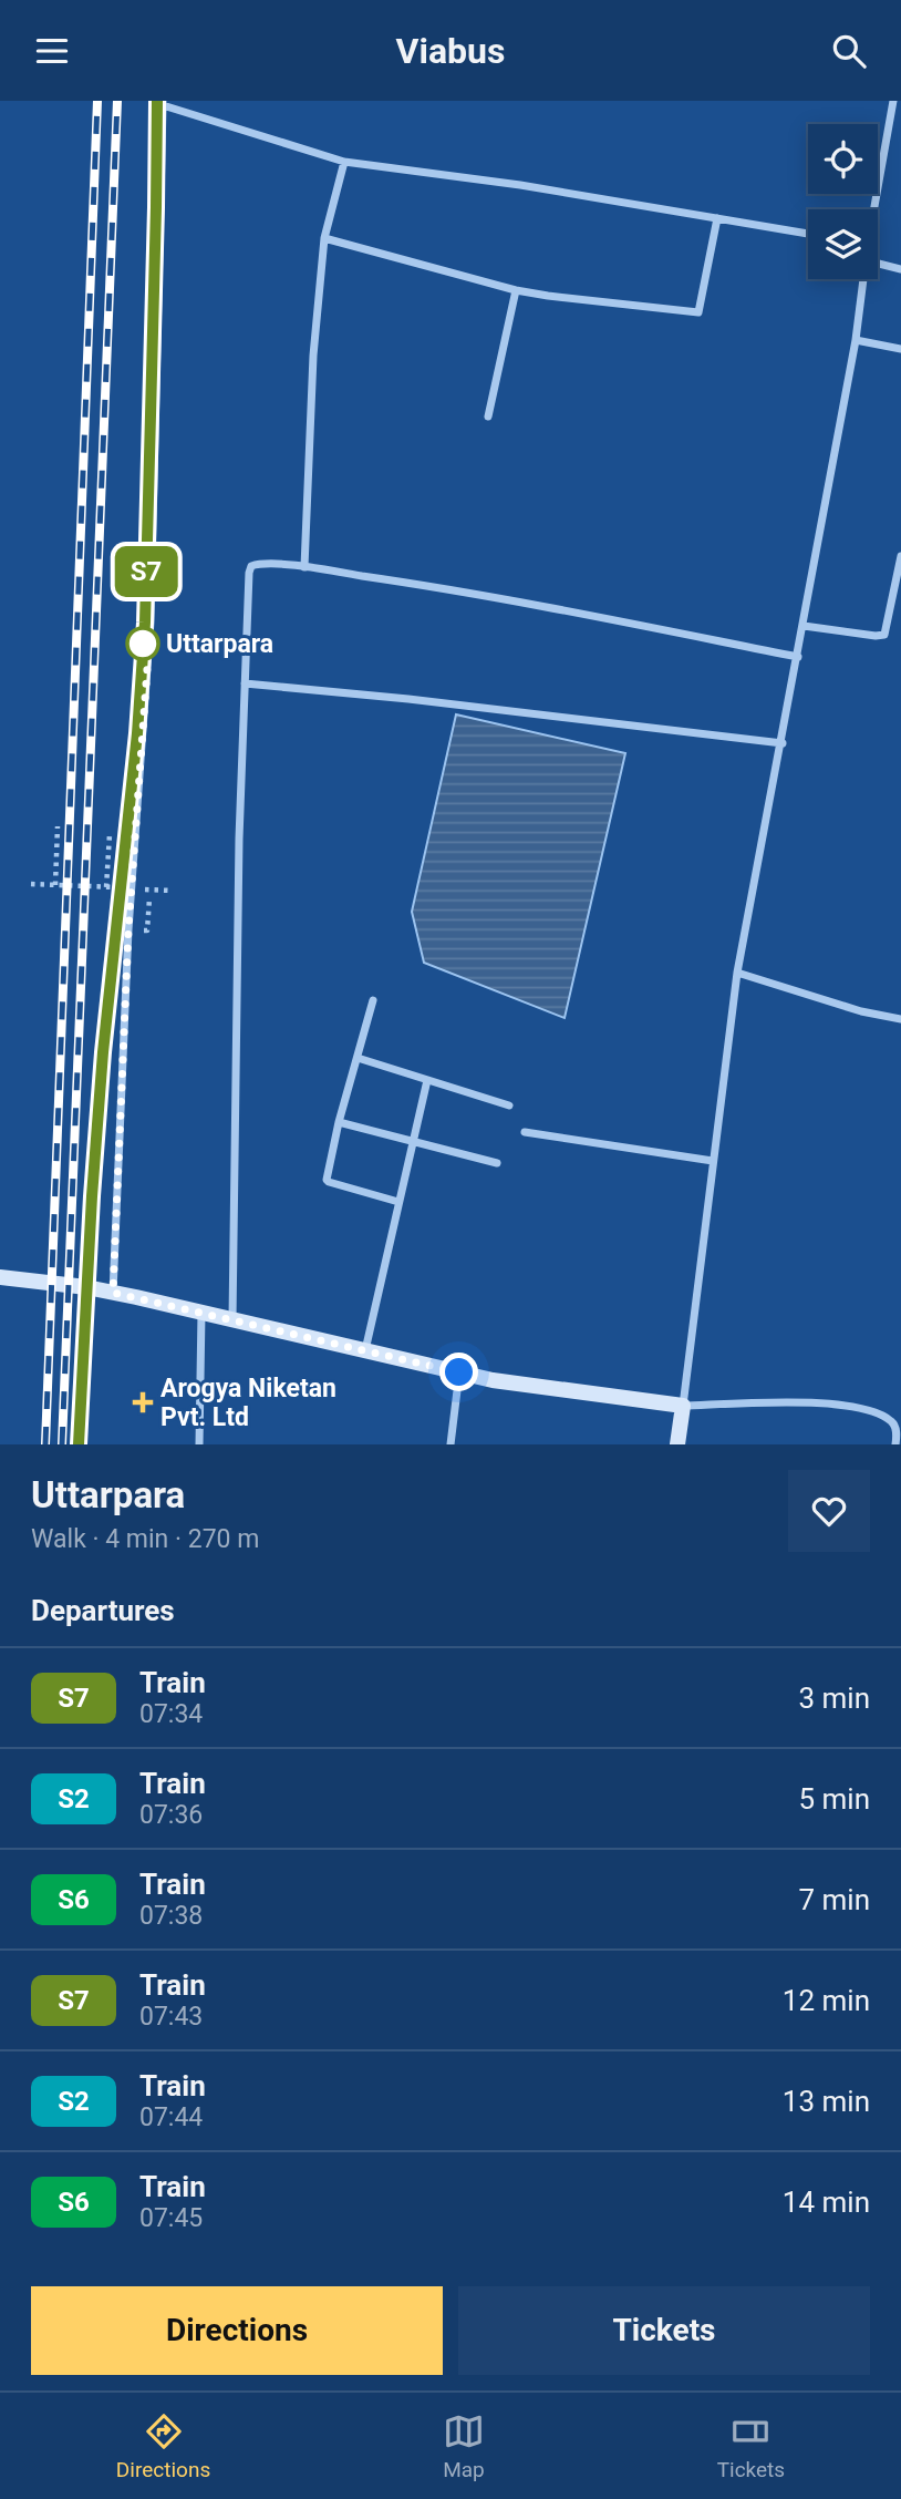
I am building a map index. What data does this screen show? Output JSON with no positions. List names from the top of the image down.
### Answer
{
  "places": {
    "other": ["Uttarpara"],
    "health": ["Arogya Niketan Pvt. Ltd"]
  },
  "page": {
    "header": "Viabus",
    "on_map": "S7",
    "heading": [
      ["Uttarpara", "Walk · 4 min · 270 m"],
      "Departures"
    ],
    "list": [
      {
        "mark": "S7",
        "name": "Train",
        "note": "07:34",
        "value": "3 min"
      },
      {
        "mark": "S2",
        "name": "Train",
        "note": "07:36",
        "value": "5 min"
      },
      {
        "mark": "S6",
        "name": "Train",
        "note": "07:38",
        "value": "7 min"
      },
      {
        "mark": "S7",
        "name": "Train",
        "note": "07:43",
        "value": "12 min"
      },
      {
        "mark": "S2",
        "name": "Train",
        "note": "07:44",
        "value": "13 min"
      },
      {
        "mark": "S6",
        "name": "Train",
        "note": "07:45",
        "value": "14 min"
      }
    ],
    "buttons": ["Directions", "Tickets"],
    "tabs": ["Directions", "Map", "Tickets"]
  }
}
